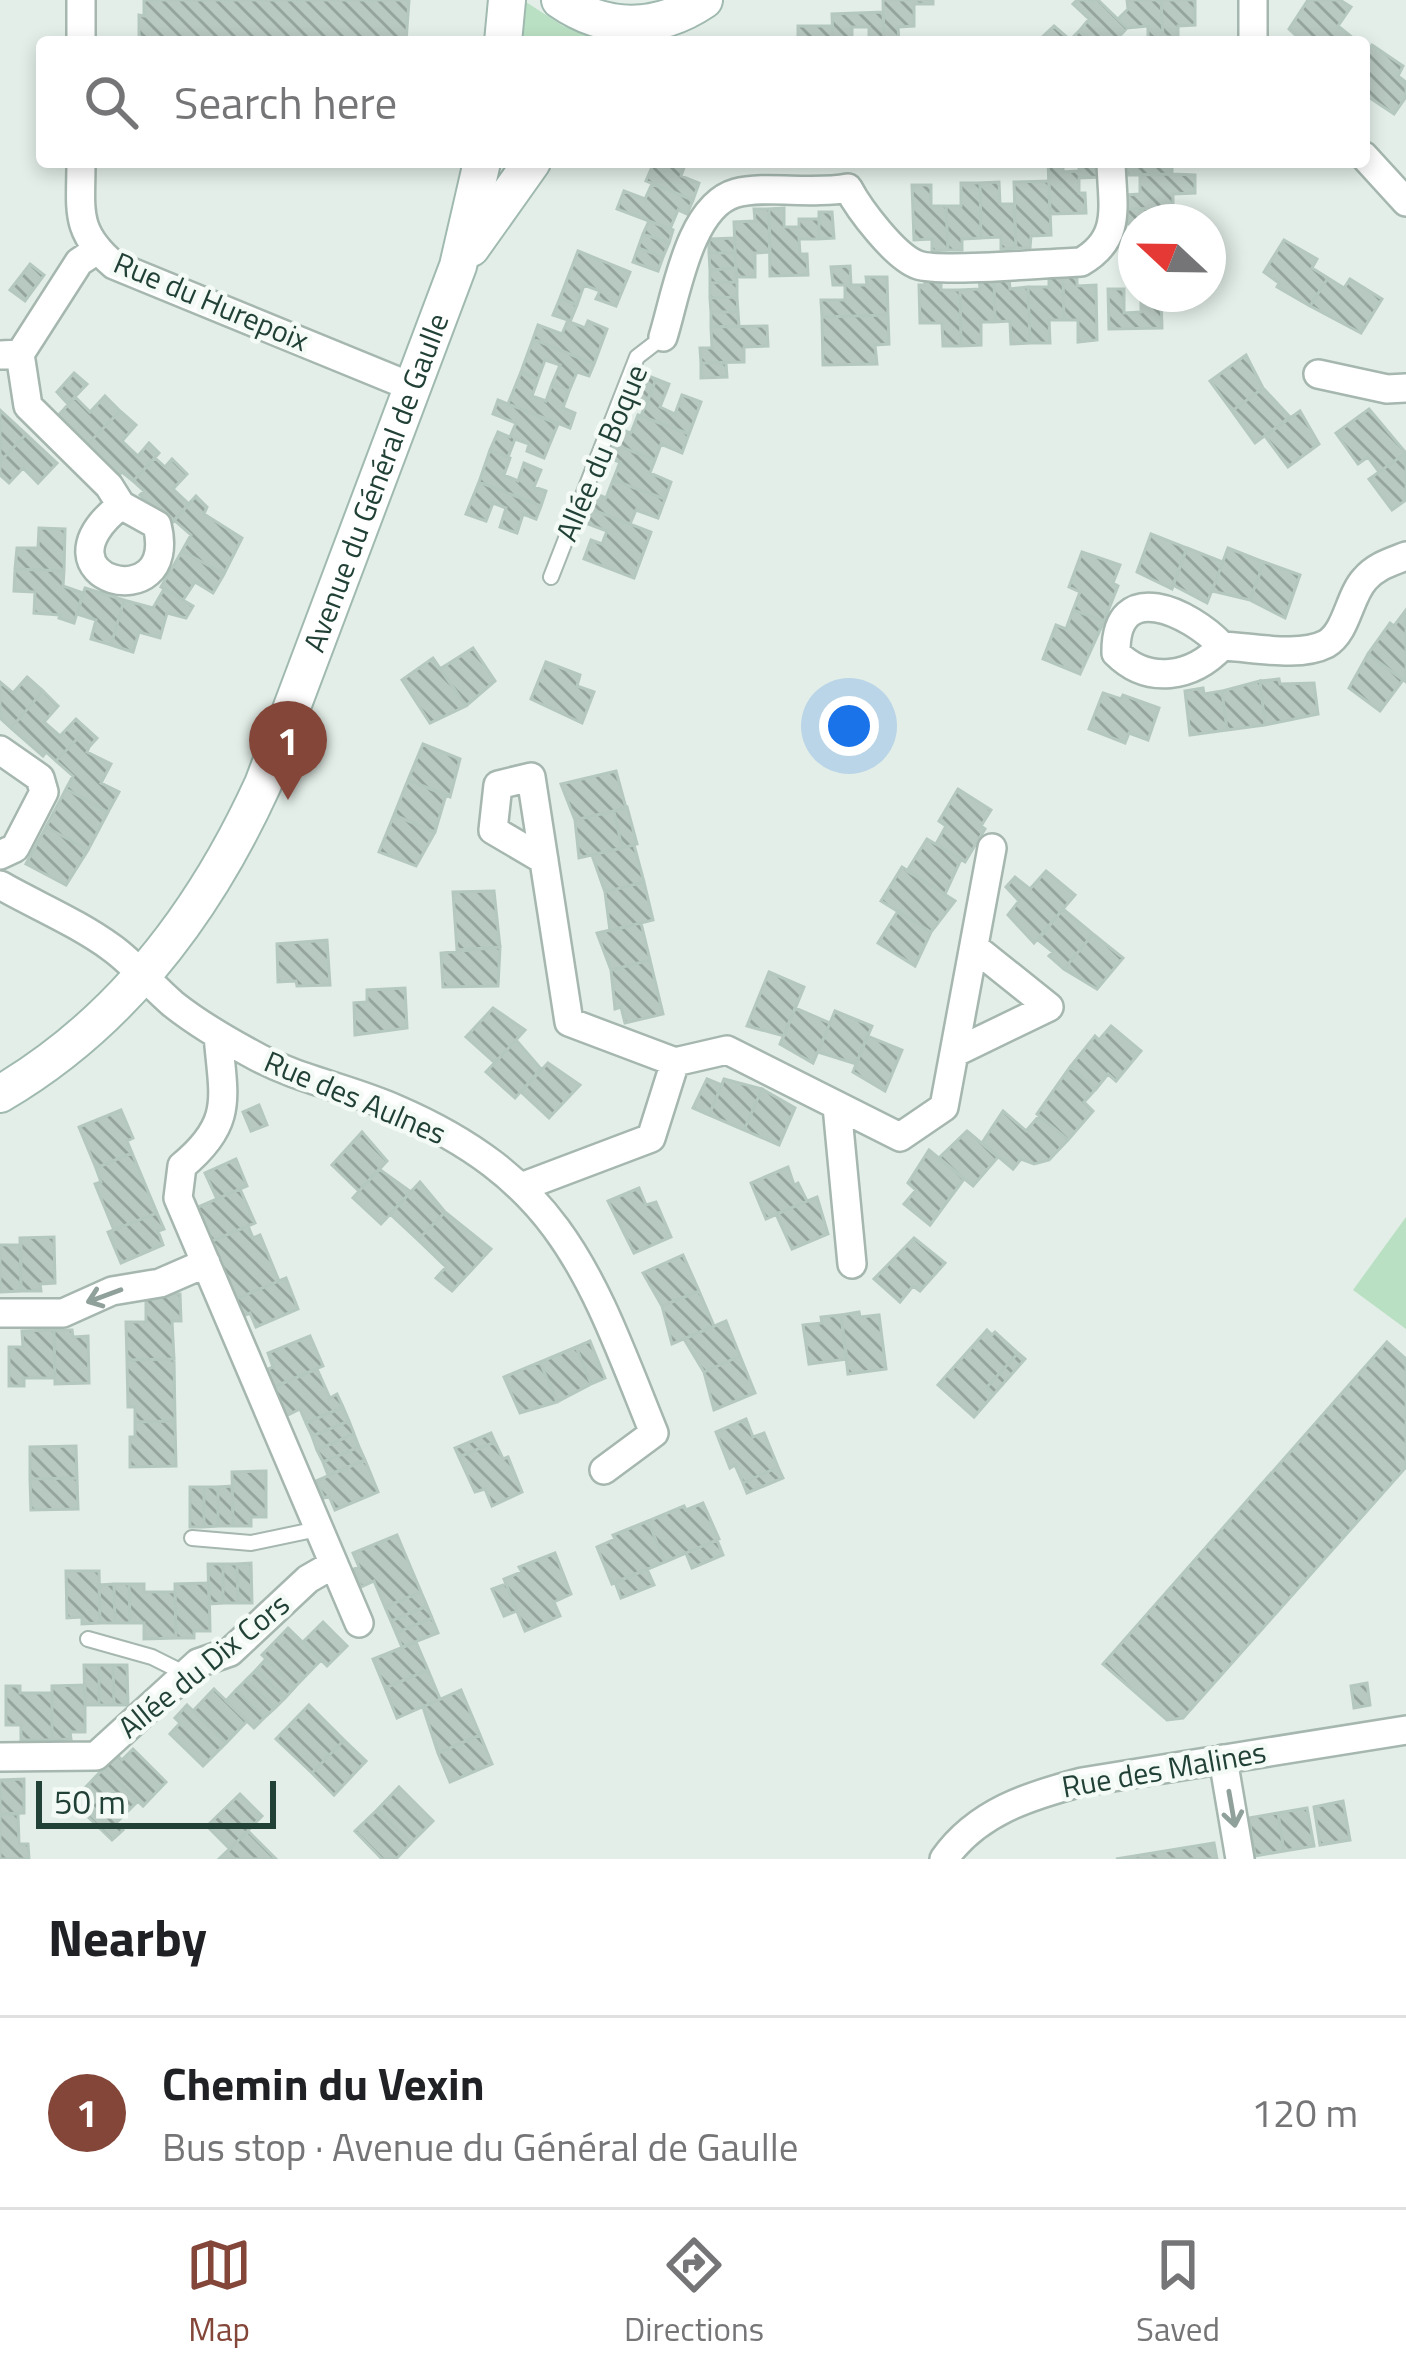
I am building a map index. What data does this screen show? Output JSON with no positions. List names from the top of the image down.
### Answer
{
  "streets": {
    "street": [
      "Rue du Hurepoix",
      "Avenue du Général de Gaulle",
      "Rue des Aulnes",
      "Allée du Dix Cors",
      "Rue des Malines"
    ],
    "lane": ["Allée du Boque"]
  },
  "crossings": [
    ["Rue du Hurepoix", "Avenue du Général de Gaulle"],
    ["Avenue du Général de Gaulle", "Rue des Aulnes"]
  ],
  "scale_bar": "50 m",
  "north": "left",
  "page": {
    "search": "Search here",
    "pins": "1",
    "scale": "50 m",
    "heading": "Nearby",
    "list": [
      {
        "mark": "1",
        "name": "Chemin du Vexin",
        "note": "Bus stop · Avenue du Général de Gaulle",
        "value": "120 m"
      }
    ],
    "nav": ["Map", "Directions", "Saved"]
  }
}
